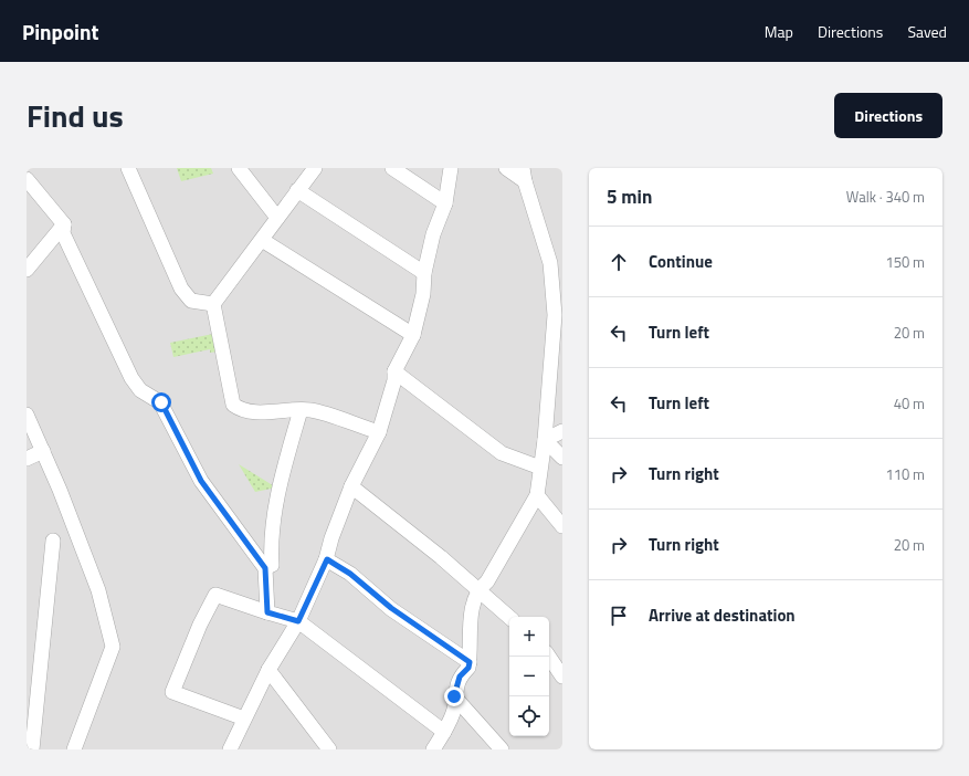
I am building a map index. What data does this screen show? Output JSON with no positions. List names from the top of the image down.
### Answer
{
  "page": {
    "header": "Pinpoint",
    "nav": ["Map", "Directions", "Saved"],
    "title": "Find us",
    "buttons": "Directions",
    "heading": ["5 min", "Walk · 340 m"],
    "list": [
      ["Continue", "150 m"],
      ["Turn left", "20 m"],
      ["Turn left", "40 m"],
      ["Turn right", "110 m"],
      ["Turn right", "20 m"],
      "Arrive at destination"
    ],
    "map_buttons": ["+", "−"]
  }
}
